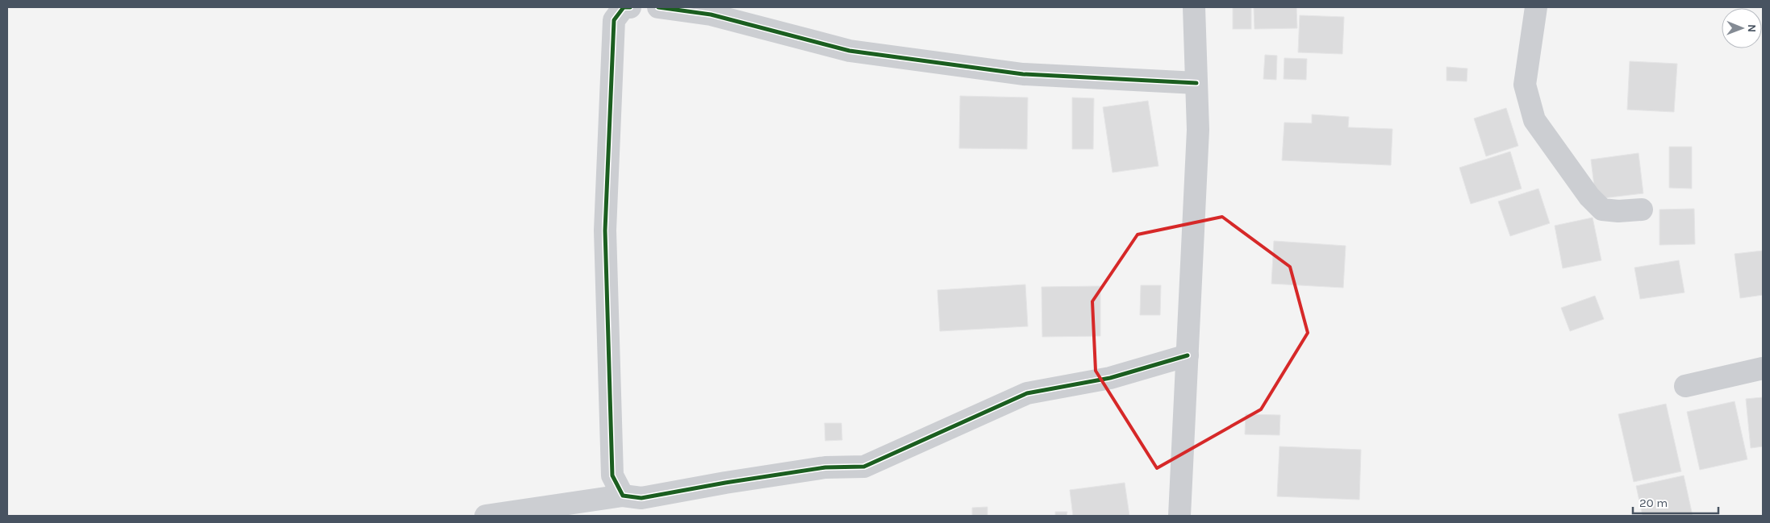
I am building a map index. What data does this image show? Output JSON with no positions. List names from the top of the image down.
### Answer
{
  "scale_bar": "20 m",
  "north": "right"
}
